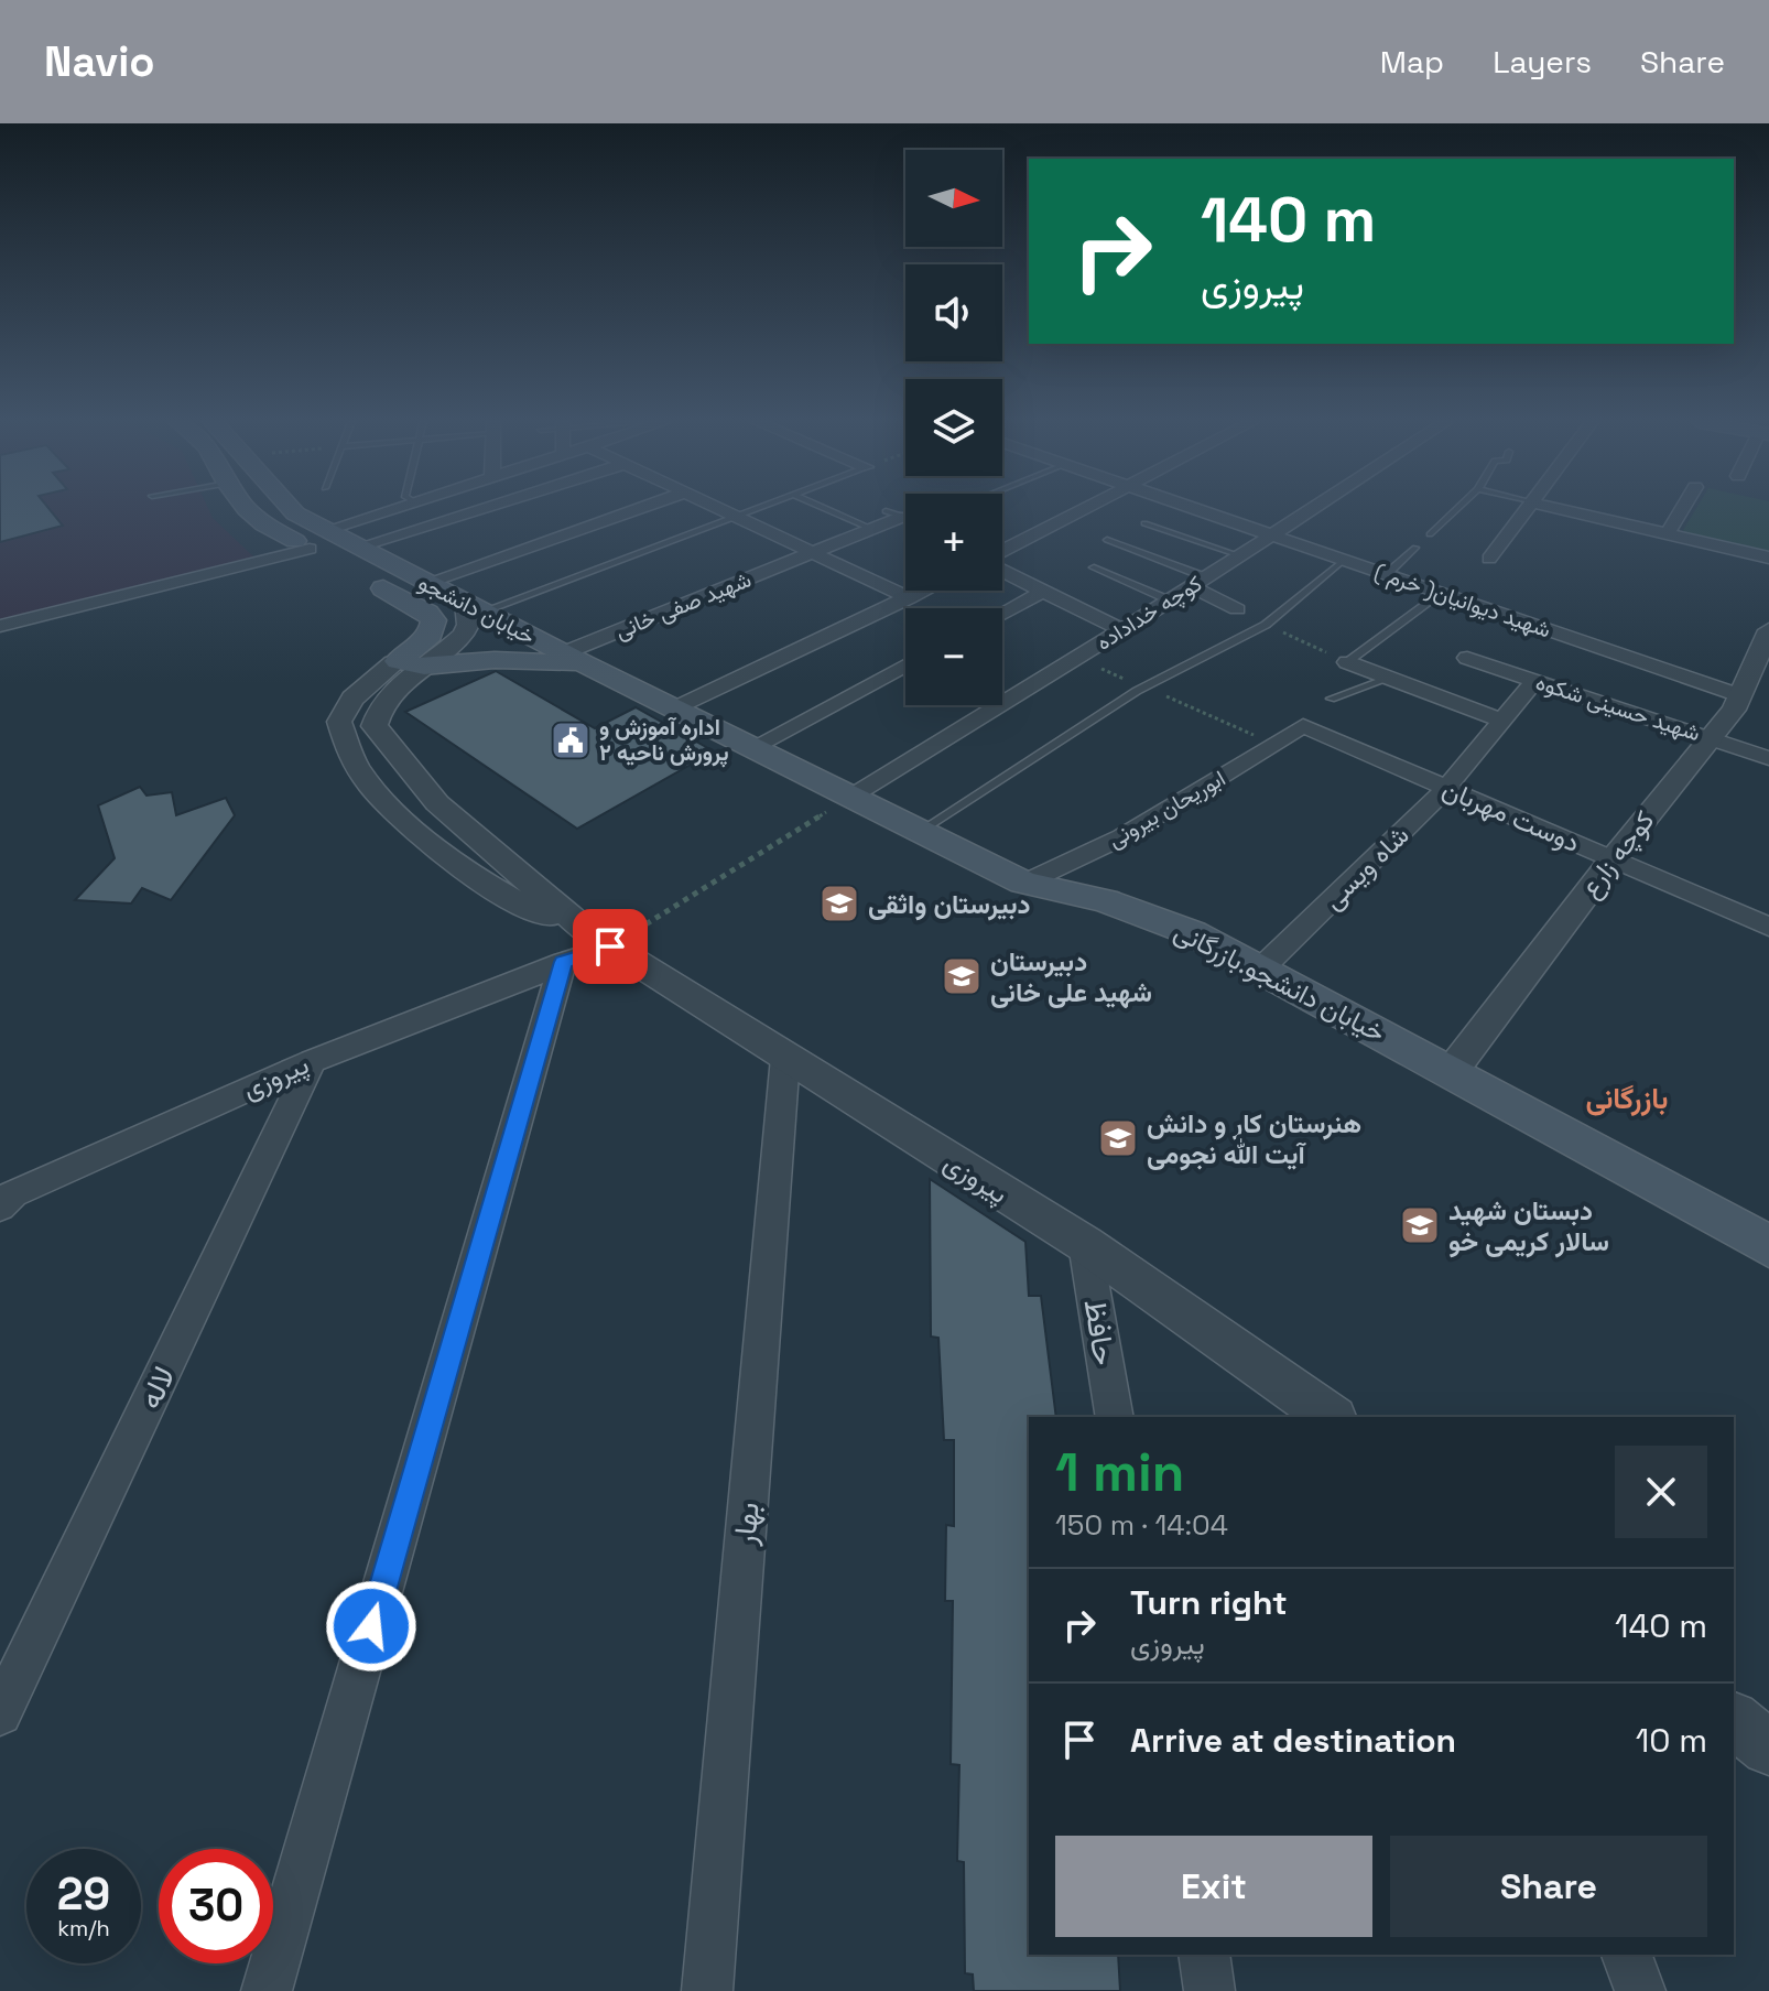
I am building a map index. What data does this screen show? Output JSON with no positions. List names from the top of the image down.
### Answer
{
  "streets": {
    "main road": ["خیابان دانشجو", "خیابان دانشجو.بازرگانی"],
    "street": [
      "شهید دیوانیان( خرم )",
      "شهید صفی خانی",
      "کوچه خداداده",
      "شهید حسینی شکوه",
      "ابوریحان بیرونی",
      "دوست مهربان",
      "کوچه زارع",
      "شاه ویسی",
      "پیروزی",
      "حافظ",
      "لاله",
      "بهار"
    ]
  },
  "crossings": [
    ["شهید دیوانیان( خرم )", "کوچه خداداده"],
    ["شهید دیوانیان( خرم )", "کوچه زارع"],
    ["شهید صفی خانی", "خیابان دانشجو"],
    ["شهید صفی خانی", "خیابان دانشجو.بازرگانی"],
    ["خیابان دانشجو", "خیابان دانشجو.بازرگانی"],
    ["کوچه خداداده", "خیابان دانشجو.بازرگانی"],
    ["شهید حسینی شکوه", "کوچه زارع"],
    ["شهید حسینی شکوه", "شاه ویسی"],
    ["ابوریحان بیرونی", "دوست مهربان"],
    ["ابوریحان بیرونی", "خیابان دانشجو.بازرگانی"],
    ["دوست مهربان", "کوچه زارع"],
    ["دوست مهربان", "شاه ویسی"],
    ["کوچه زارع", "خیابان دانشجو.بازرگانی"],
    ["شاه ویسی", "خیابان دانشجو.بازرگانی"],
    ["پیروزی", "حافظ"],
    ["پیروزی", "لاله"],
    ["پیروزی", "بهار"]
  ],
  "districts": ["بازرگانی"],
  "places": {
    "public building": ["اداره آموزش و پرورش ناحیه ۲"],
    "school or university": [
      "دبیرستان واثقی",
      "دبیرستان شهید علی خانی",
      "هنرستان کار و دانش آیت الله نجومی",
      "دبستان شهید سالار کریمی خو"
    ]
  },
  "north": "right",
  "page": {
    "header": "Navio",
    "nav": ["Map", "Layers", "Share"],
    "map_buttons": ["+", "−"],
    "turn": ["140 m", "پیروزی"],
    "heading": ["1 min", "150 m · 14:04"],
    "list": [
      {
        "name": "Turn right",
        "note": "پیروزی",
        "value": "140 m"
      },
      {
        "name": "Arrive at destination",
        "value": "10 m"
      }
    ],
    "buttons": ["Exit", "Share"],
    "speed": "29 km/h",
    "limit": "30"
  }
}
